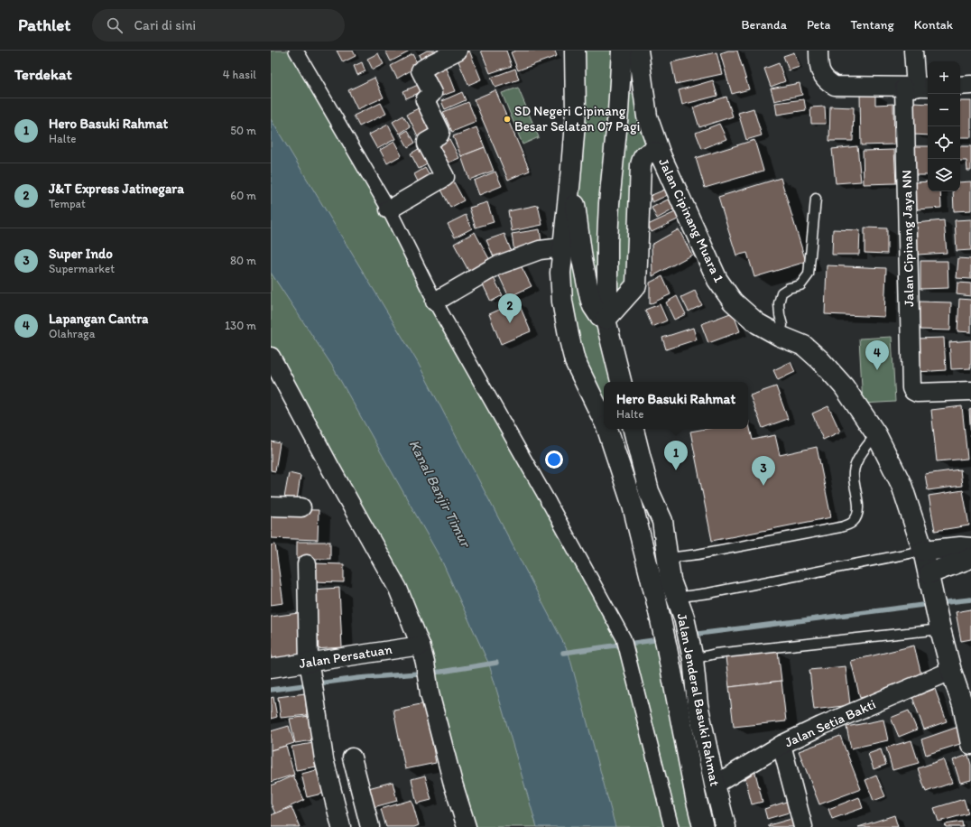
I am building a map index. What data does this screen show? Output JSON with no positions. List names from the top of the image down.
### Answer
{
  "streets": {
    "main road": ["Jalan Cipinang Muara 1", "Jalan Jenderal Basuki Rahmat"],
    "street": ["Jalan Cipinang Jaya NN", "Jalan Persatuan", "Jalan Setia Bakti"]
  },
  "crossings": [
    ["Jalan Cipinang Muara 1", "Jalan Setia Bakti"],
    ["Jalan Jenderal Basuki Rahmat", "Jalan Setia Bakti"]
  ],
  "water": ["Kanal Banjir Timur"],
  "places": ["SD Negeri Cipinang Besar Selatan 07 Pagi"],
  "page": {
    "header": "Pathlet",
    "search": "Cari di sini",
    "nav": [
      "Beranda",
      "Peta",
      "Tentang",
      "Kontak"
    ],
    "heading": ["Terdekat", "4 hasil"],
    "map_buttons": ["+", "−"],
    "list": [
      {
        "mark": "1",
        "name": "Hero Basuki Rahmat",
        "note": "Halte",
        "value": "50 m"
      },
      {
        "mark": "2",
        "name": "J&T Express Jatinegara",
        "note": "Tempat",
        "value": "60 m"
      },
      {
        "mark": "3",
        "name": "Super Indo",
        "note": "Supermarket",
        "value": "80 m"
      },
      {
        "mark": "4",
        "name": "Lapangan Cantra",
        "note": "Olahraga",
        "value": "130 m"
      }
    ],
    "pins": [
      "2",
      "4",
      "1",
      "3"
    ],
    "popup": ["Hero Basuki Rahmat", "Halte"]
  }
}
